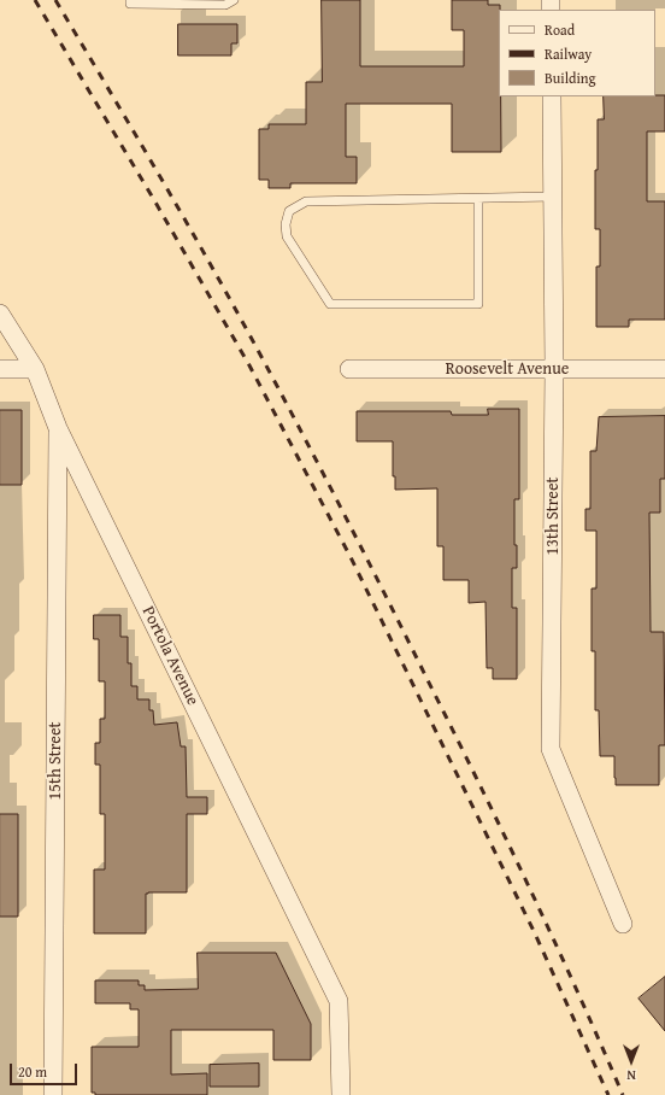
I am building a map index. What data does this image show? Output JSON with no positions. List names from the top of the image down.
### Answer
{
  "streets": {
    "street": [
      "Roosevelt Avenue",
      "13th Street",
      "Portola Avenue",
      "15th Street"
    ]
  },
  "crossings": [
    ["Roosevelt Avenue", "13th Street"],
    ["Portola Avenue", "15th Street"]
  ],
  "legend": ["Road", "Railway", "Building"],
  "scale_bar": "20 m",
  "north": "bottom"
}
